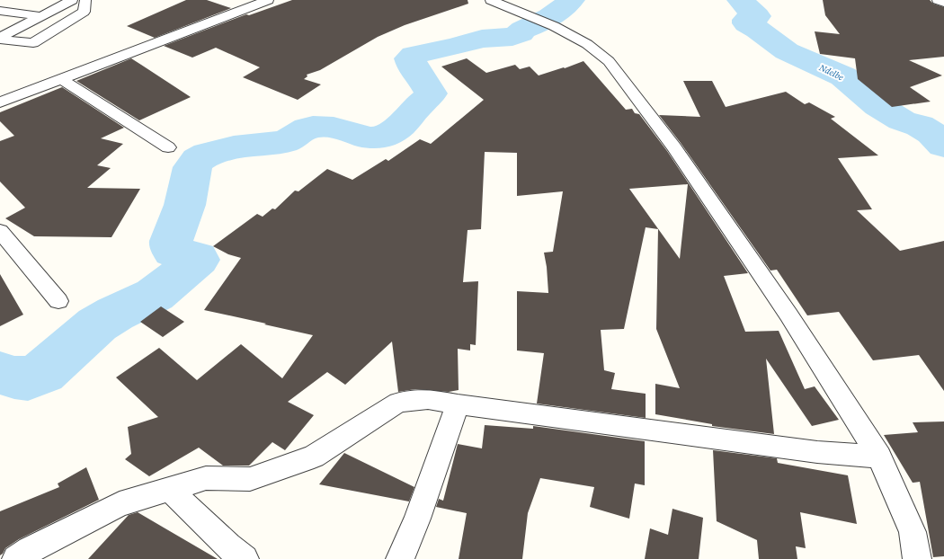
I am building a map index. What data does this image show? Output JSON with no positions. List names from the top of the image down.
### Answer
{
  "water": ["Ndelbe"]
}
